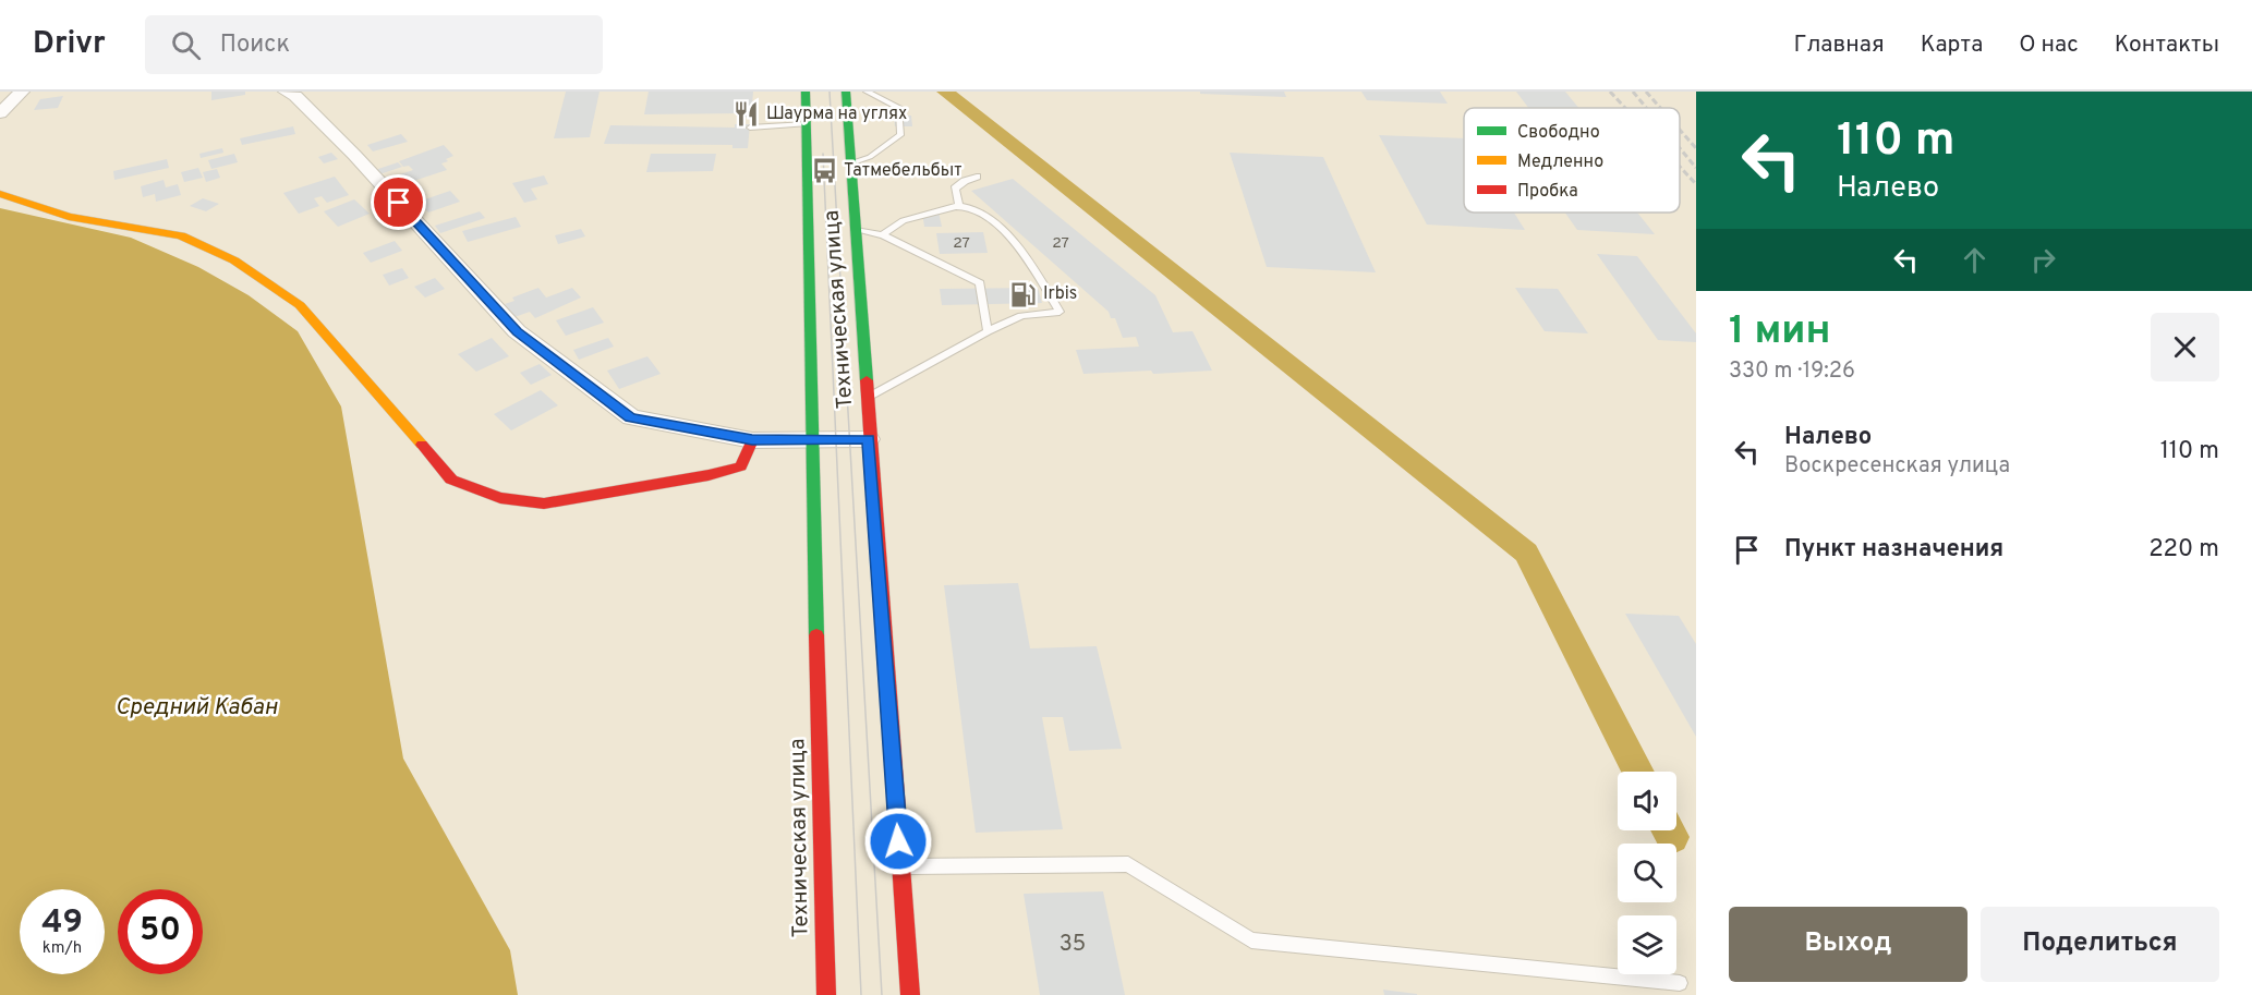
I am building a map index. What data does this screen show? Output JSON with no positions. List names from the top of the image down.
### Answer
{
  "streets": {
    "main road": ["Техническая улица"]
  },
  "water": ["Средний Кабан"],
  "places": {
    "restaurant": ["Шаурма на углях"],
    "bus stop": ["Татмебельбыт"],
    "fuel station": ["Irbis"]
  },
  "house_numbers": ["27", "27", "35"],
  "legend": ["Свободно", "Медленно", "Пробка"],
  "page": {
    "header": "Drivr",
    "search": "Поиск",
    "nav": [
      "Главная",
      "Карта",
      "О нас",
      "Контакты"
    ],
    "turn": ["110 m", "Налево"],
    "heading": ["1 мин", "330 m · 19:26"],
    "list": [
      {
        "name": "Налево",
        "note": "Воскресенская улица",
        "value": "110 m"
      },
      {
        "name": "Пункт назначения",
        "value": "220 m"
      }
    ],
    "speed": "49 km/h",
    "limit": "50",
    "buttons": ["Выход", "Поделиться"]
  }
}
